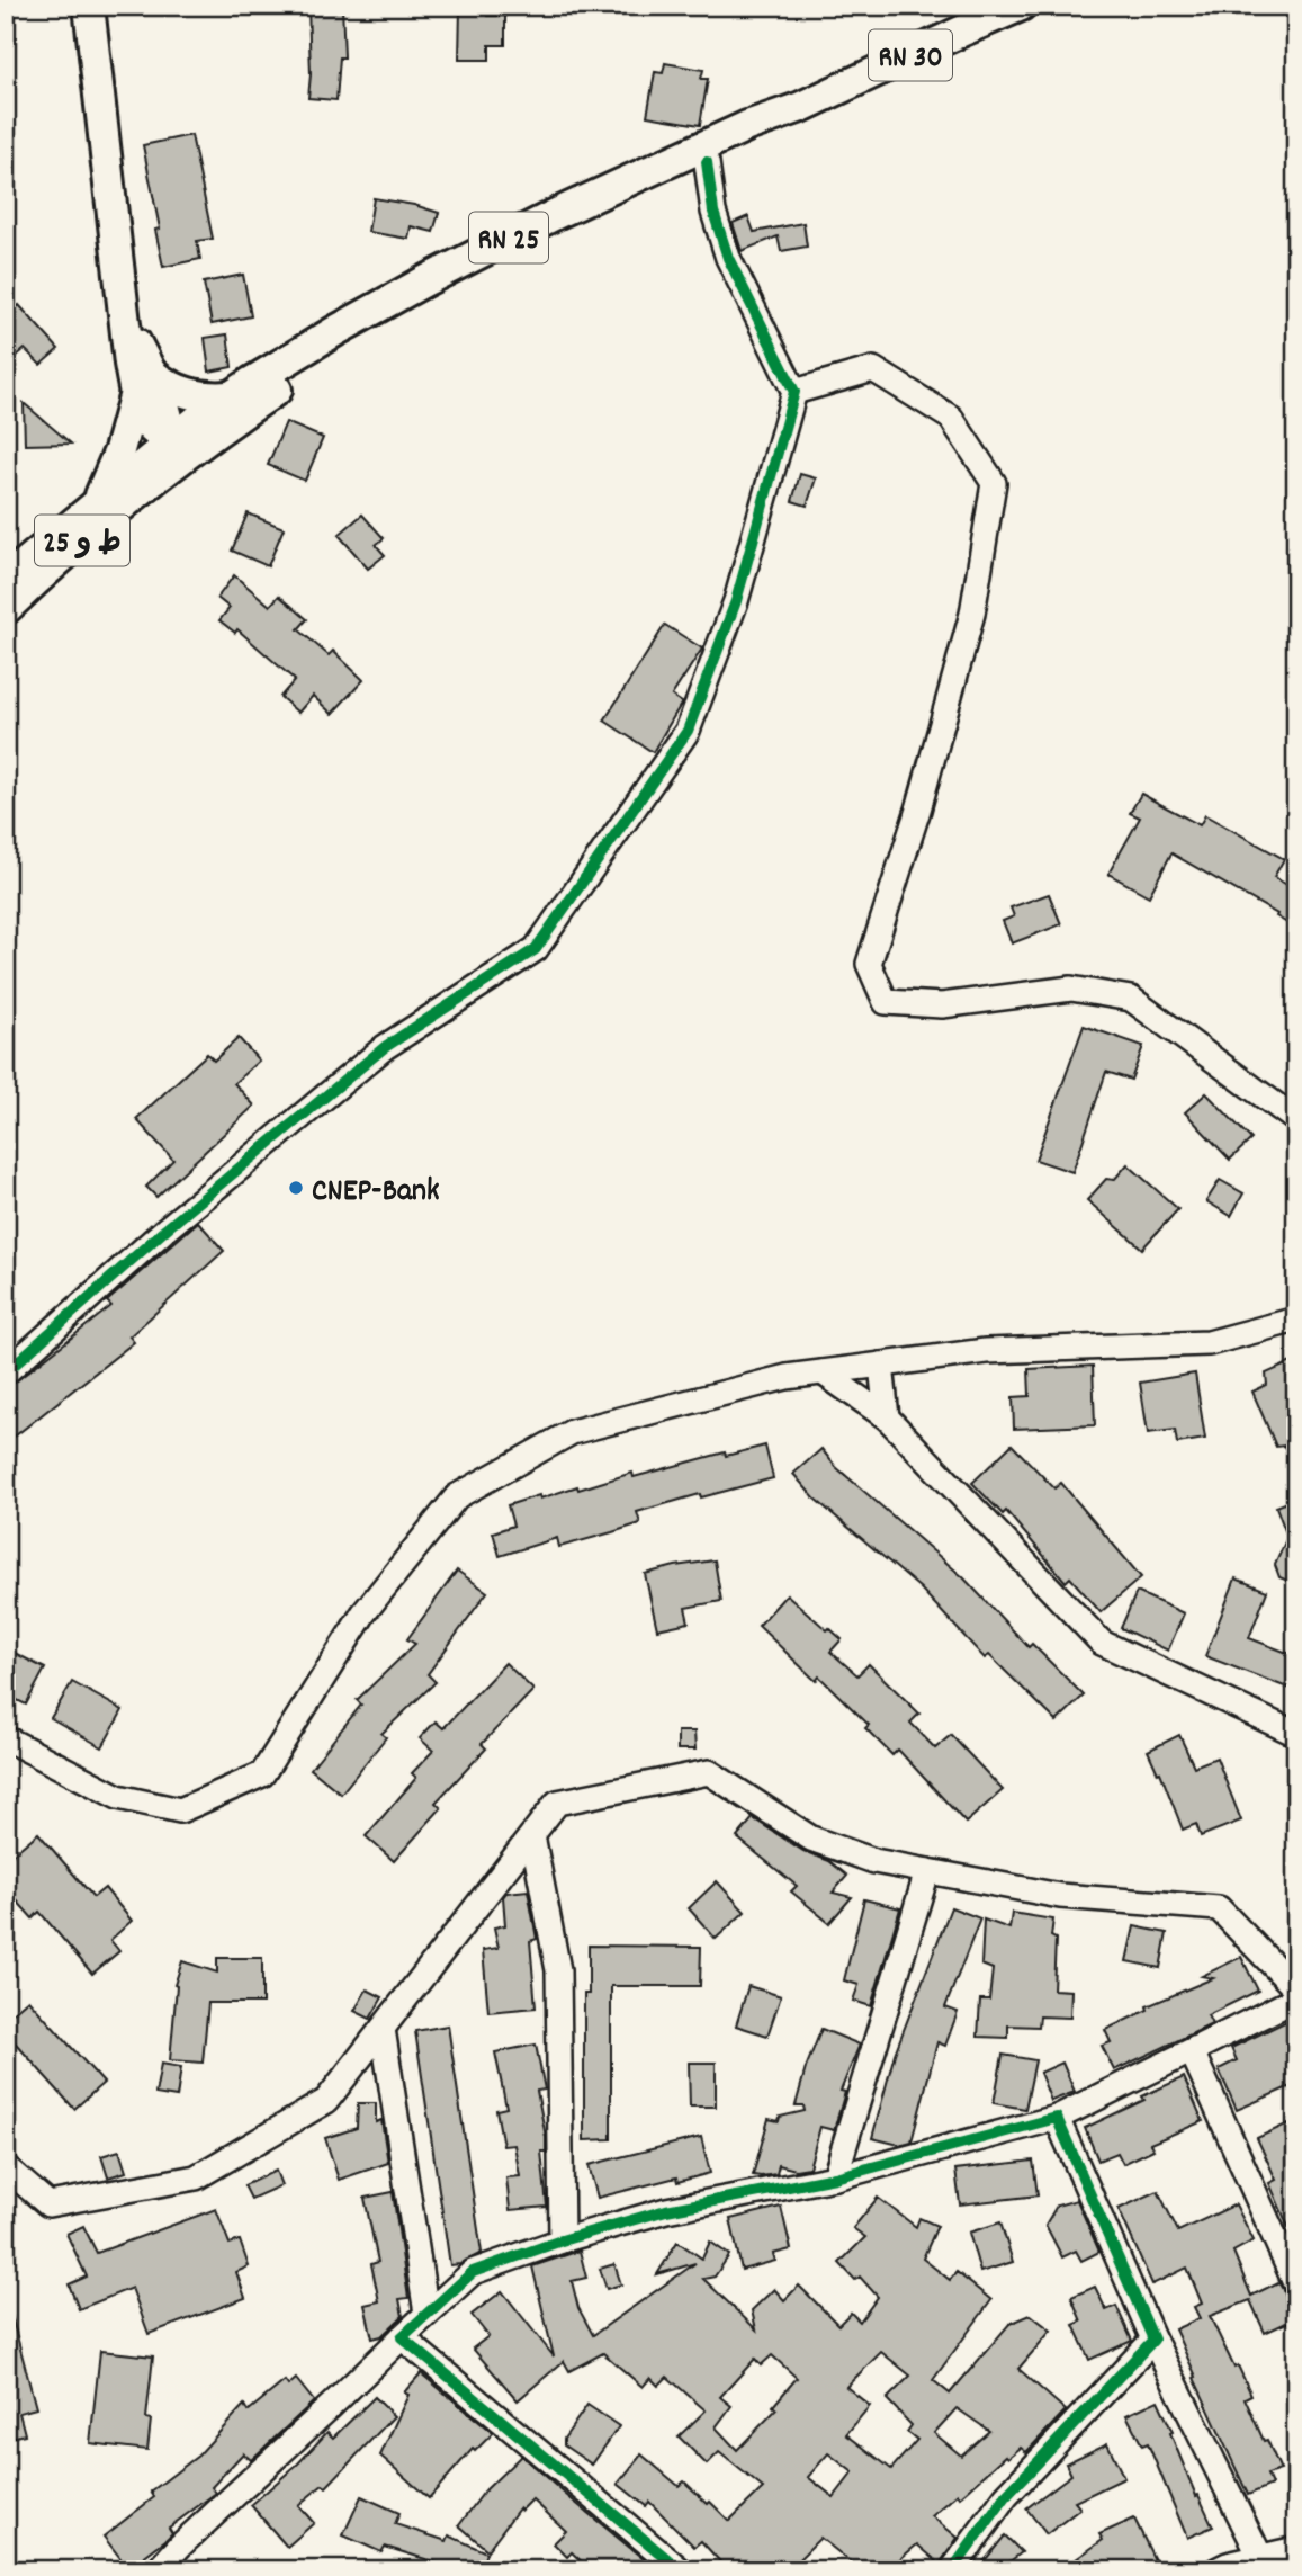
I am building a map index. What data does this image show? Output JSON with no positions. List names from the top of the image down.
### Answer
{
  "streets": {
    "main road": ["RN 30", "RN 25", "ط و 25"]
  },
  "crossings": [
    ["RN 30", "RN 25"]
  ],
  "places": ["CNEP-Bank"]
}
